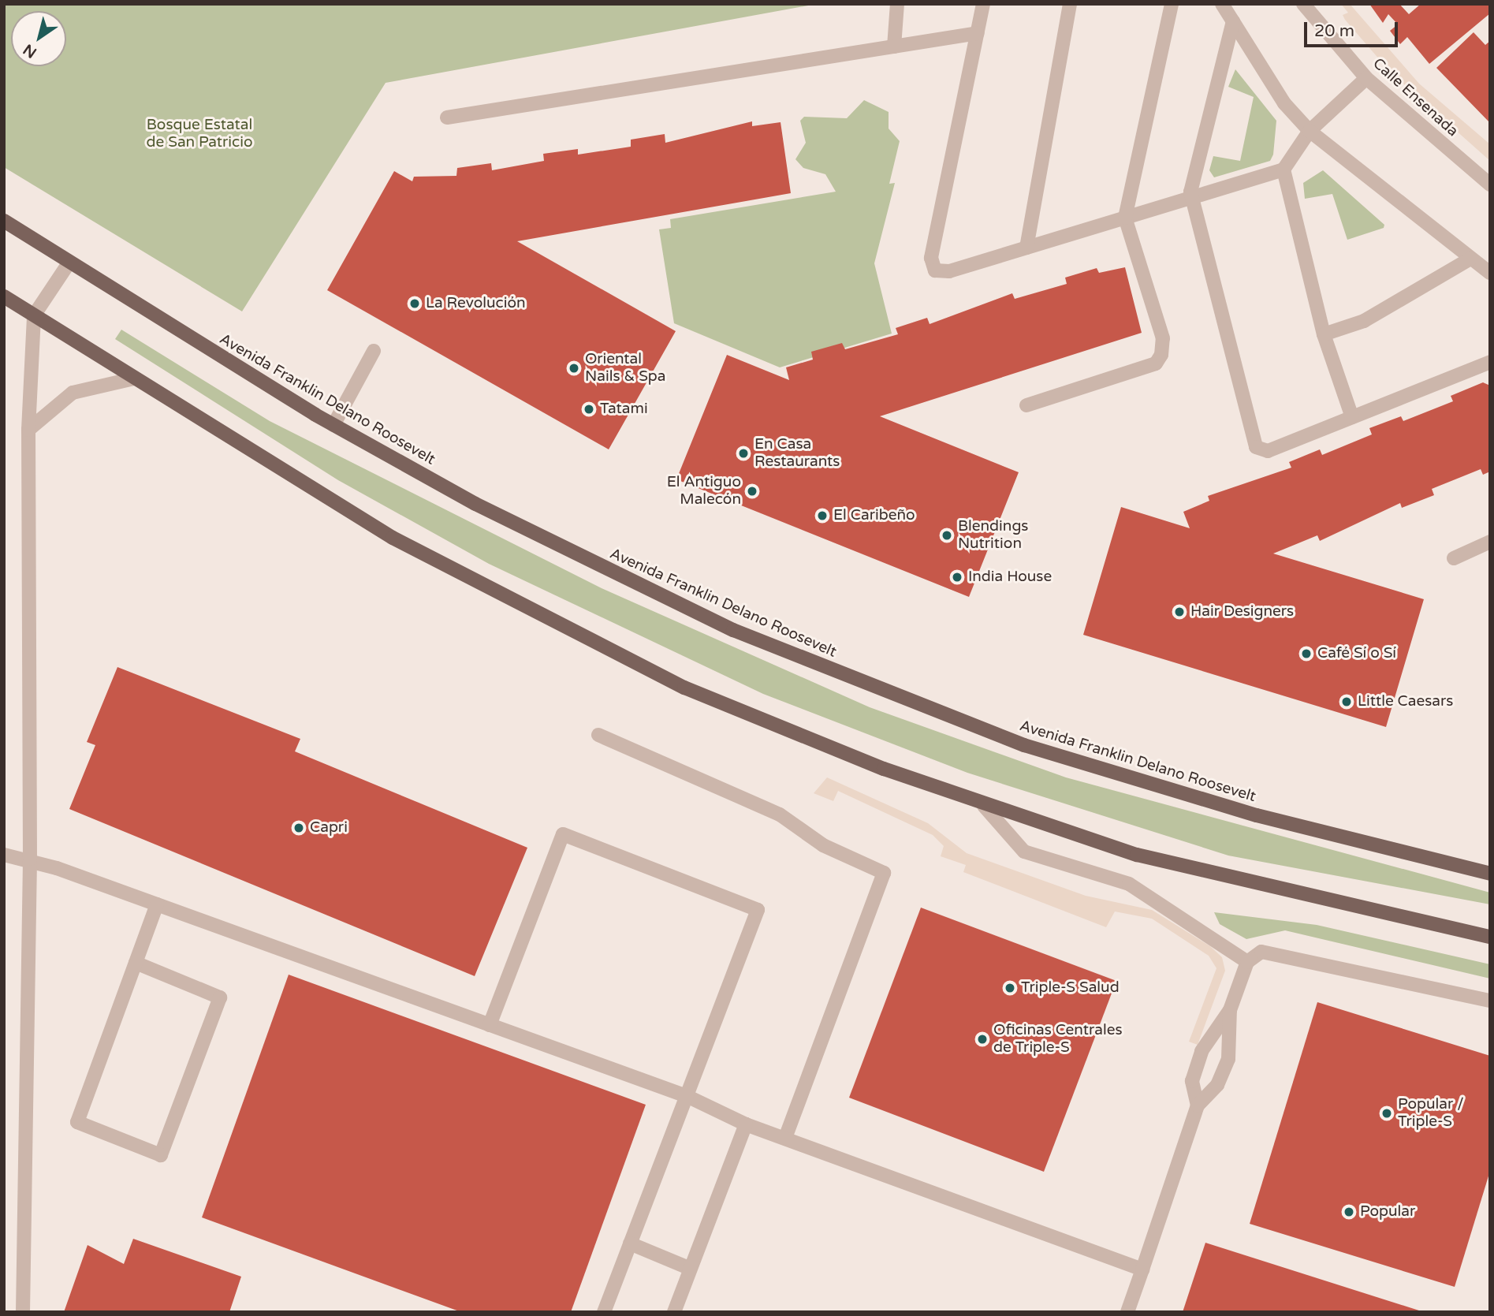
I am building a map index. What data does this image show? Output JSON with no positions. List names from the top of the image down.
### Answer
{
  "streets": {
    "main road": ["Avenida Franklin Delano Roosevelt"],
    "street": ["Calle Ensenada"]
  },
  "parks": ["Bosque Estatal de San Patricio"],
  "places": [
    "La Revolución",
    "Oriental Nails & Spa",
    "Tatami",
    "En Casa Restaurants",
    "El Antiguo Malecón",
    "El Caribeño",
    "Blendings Nutrition",
    "India House",
    "Hair Designers",
    "Café Sí o Sí",
    "Little Caesars",
    "Capri",
    "Triple-S Salud",
    "Oficinas Centrales de Triple-S",
    "Popular / Triple-S",
    "Popular"
  ],
  "scale_bar": "20 m",
  "north": "bottom left"
}
